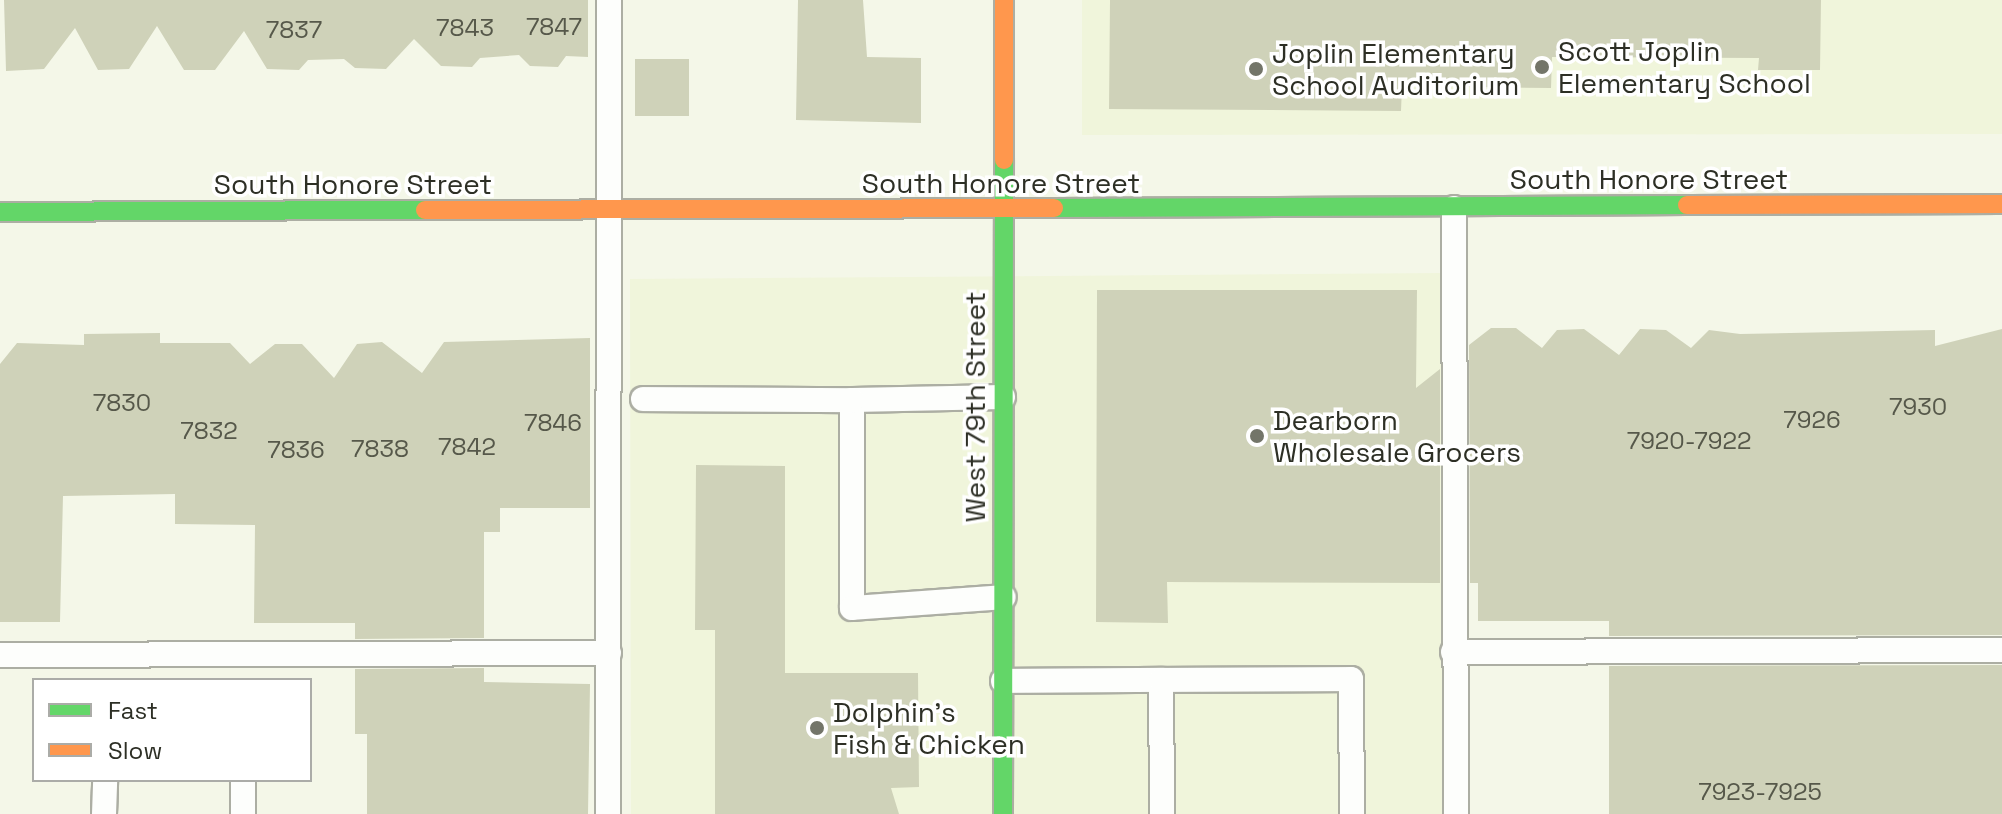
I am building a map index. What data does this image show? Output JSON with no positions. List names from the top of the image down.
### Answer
{
  "streets": {
    "street": ["South Honore Street", "West 79th Street"]
  },
  "crossings": [
    ["South Honore Street", "West 79th Street"]
  ],
  "places": [
    "Scott Joplin Elementary School",
    "Joplin Elementary School Auditorium",
    "Dearborn Wholesale Grocers",
    "Dolphin's Fish & Chicken"
  ],
  "house_numbers": [
    "7847",
    "7843",
    "7837",
    "7830",
    "7930",
    "7926",
    "7846",
    "7832",
    "7920-7922",
    "7842",
    "7838",
    "7836",
    "7923-7925"
  ],
  "legend": ["Fast", "Slow"]
}
